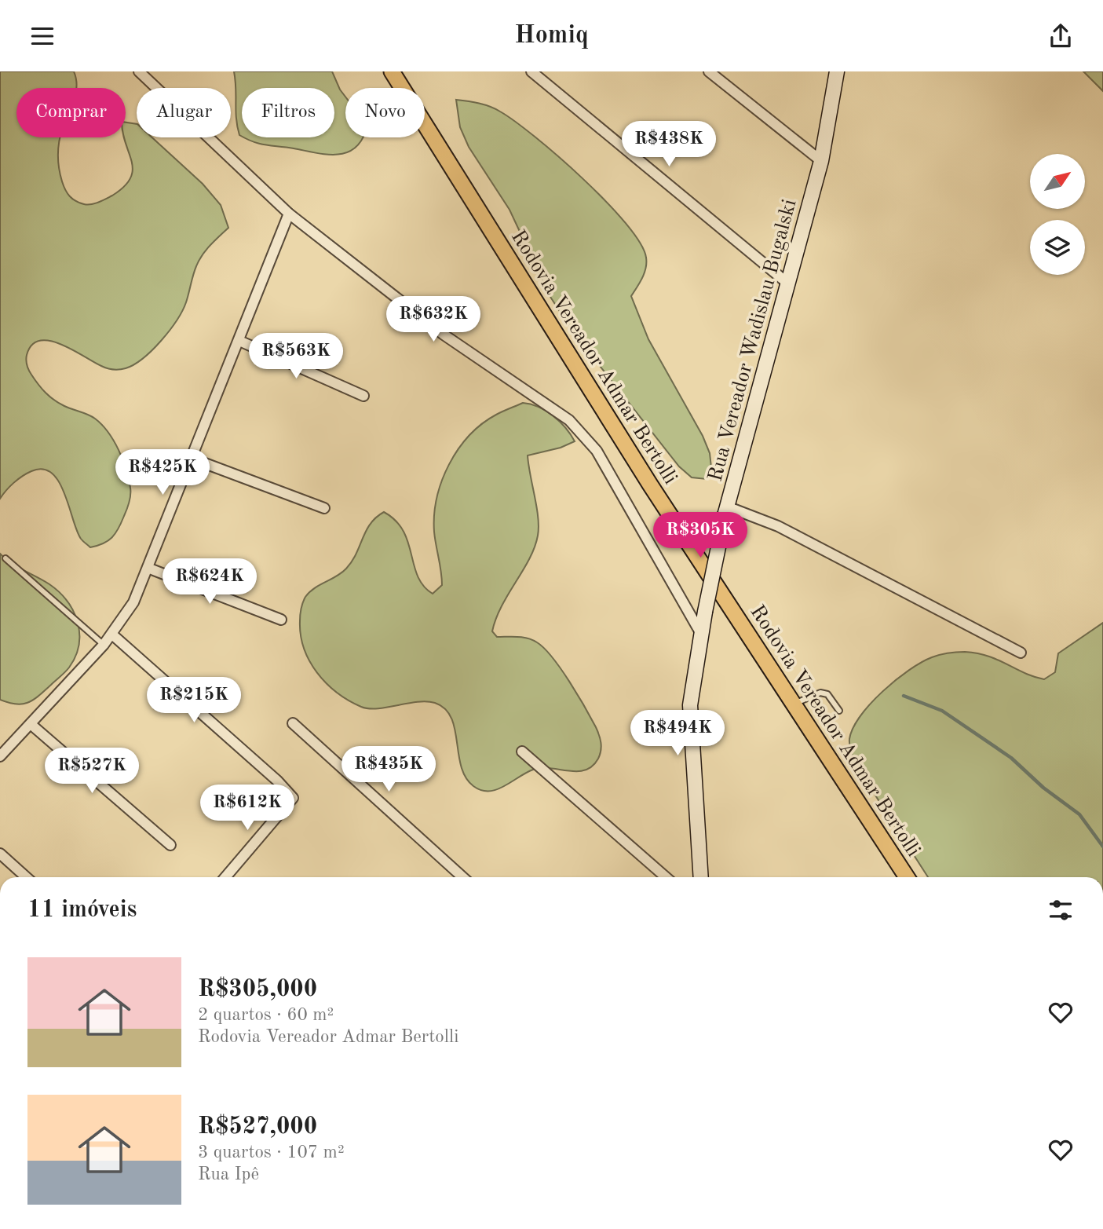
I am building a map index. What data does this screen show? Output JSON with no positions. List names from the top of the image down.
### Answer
{
  "streets": {
    "highway": ["Rodovia Vereador Admar Bertolli"],
    "main road": ["Rua Vereador Wadislau Bugalski"]
  },
  "north": "top right",
  "page": {
    "header": "Homiq",
    "chip": [
      "Comprar",
      "Alugar",
      "Filtros",
      "Novo"
    ],
    "price": [
      "R$438K",
      "R$632K",
      "R$563K",
      "R$425K",
      "R$305K",
      "R$624K",
      "R$215K",
      "R$494K",
      "R$435K",
      "R$527K",
      "R$612K"
    ],
    "heading": "11 imóveis",
    "list": [
      {
        "name": "R$305,000",
        "note": "2 quartos · 60 m² · Rodovia Vereador Admar Bertolli"
      },
      {
        "name": "R$527,000",
        "note": "3 quartos · 107 m² · Rua Ipê"
      }
    ]
  }
}
